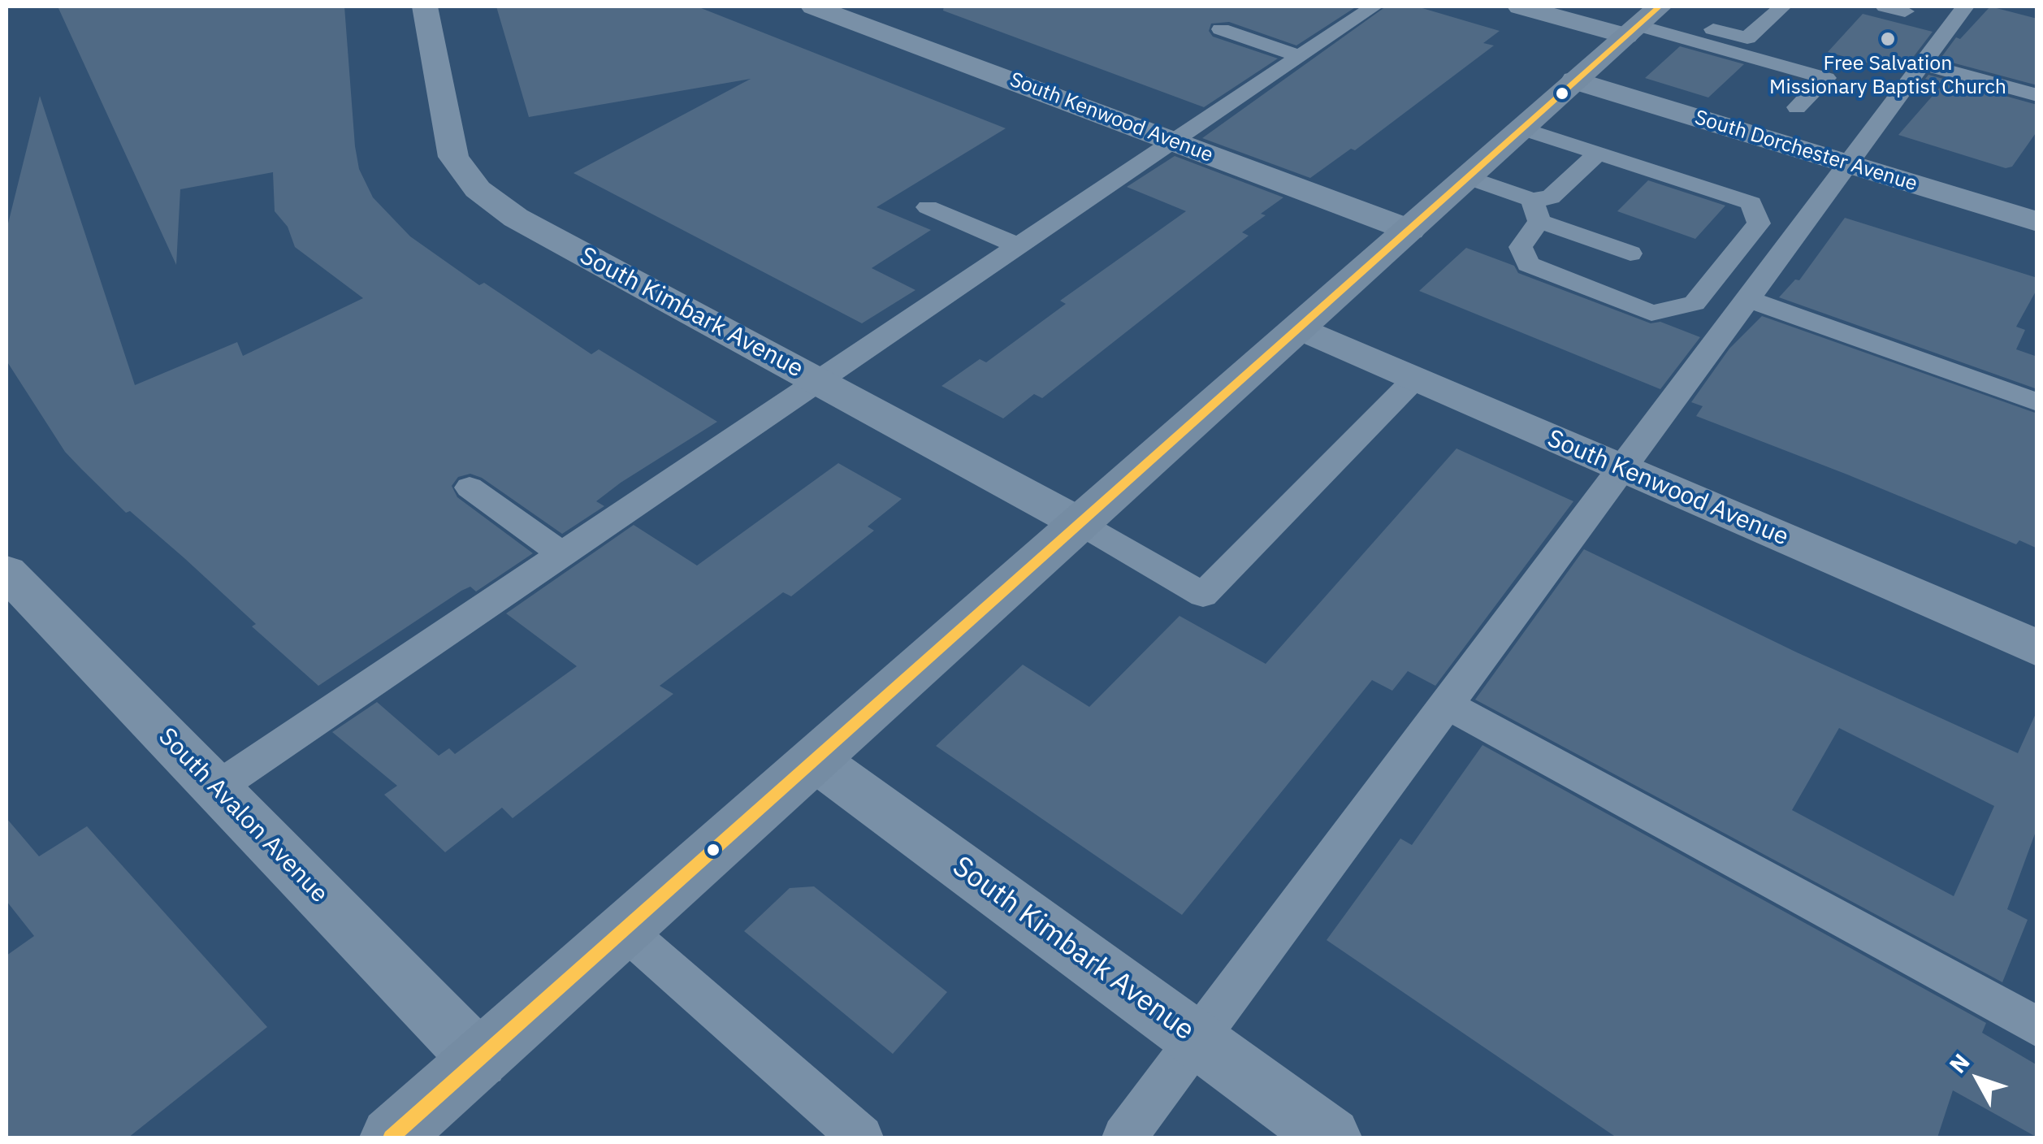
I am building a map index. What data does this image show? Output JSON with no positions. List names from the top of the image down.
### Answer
{
  "streets": {
    "street": [
      "South Kenwood Avenue",
      "South Dorchester Avenue",
      "South Kimbark Avenue",
      "South Avalon Avenue"
    ]
  },
  "places": ["Free Salvation Missionary Baptist Church"],
  "north": "top left"
}
